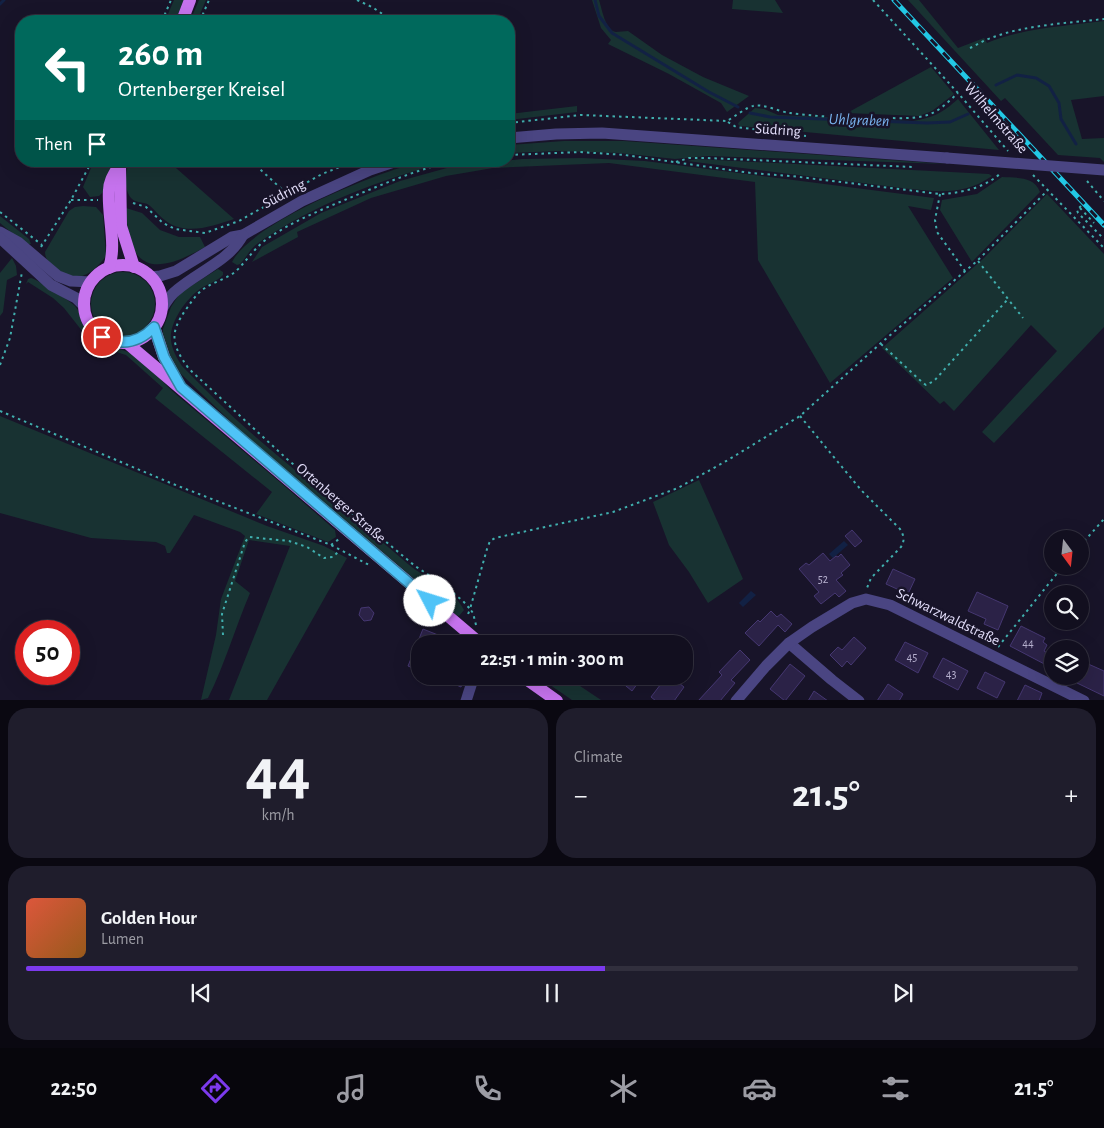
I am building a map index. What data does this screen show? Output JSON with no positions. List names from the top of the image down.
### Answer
{
  "streets": {
    "main road": ["Ortenberger Straße"],
    "street": ["Südring", "Schwarzwaldstraße"],
    "path": ["Wilhelmstraße"]
  },
  "crossings": [
    ["Südring", "Ortenberger Straße"]
  ],
  "water": ["Uhlgraben"],
  "house_numbers": [
    "52",
    "44",
    "45",
    "43"
  ],
  "north": "bottom",
  "page": {
    "turn": ["260 m", "Ortenberger Kreisel"],
    "then": "Then",
    "limit": "50",
    "trip": "22:51 · 1 min · 300 m",
    "tile": [
      ["44", "km/h"],
      "Climate"
    ],
    "heat": ["−", "21.5°", "+"],
    "song": ["Golden Hour", "Lumen"],
    "tabs": ["22:50", "21.5°"]
  }
}
